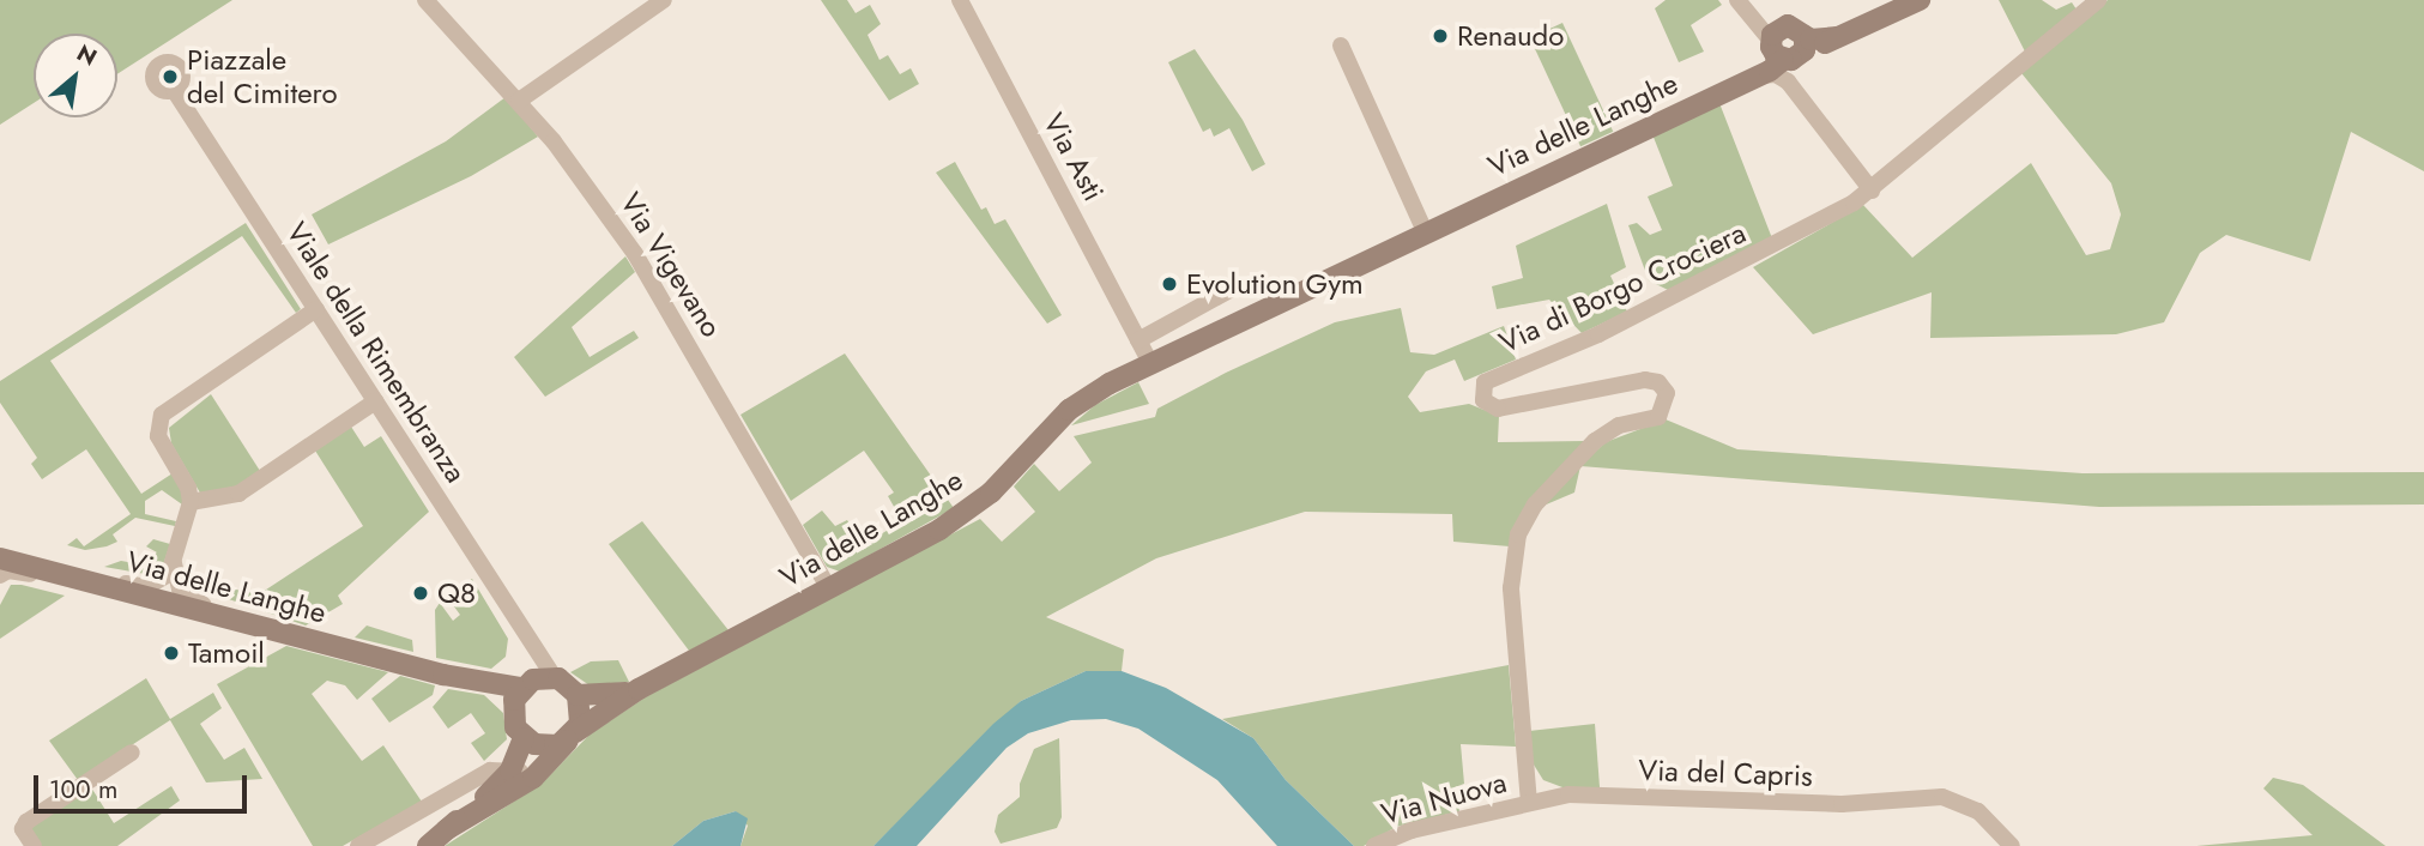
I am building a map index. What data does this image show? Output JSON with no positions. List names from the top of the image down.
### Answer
{
  "streets": {
    "main road": ["Via delle Langhe"],
    "street": [
      "Via Asti",
      "Via Vigevano",
      "Via di Borgo Crociera",
      "Viale della Rimembranza",
      "Via del Capris",
      "Via Nuova"
    ]
  },
  "crossings": [
    ["Via delle Langhe", "Via Asti"],
    ["Via delle Langhe", "Via Vigevano"],
    ["Via delle Langhe", "Viale della Rimembranza"],
    ["Via di Borgo Crociera", "Via del Capris"],
    ["Via di Borgo Crociera", "Via Nuova"],
    ["Via del Capris", "Via Nuova"]
  ],
  "places": [
    "Renaudo",
    "Piazzale del Cimitero",
    "Evolution Gym",
    "Q8",
    "Tamoil"
  ],
  "scale_bar": "100 m",
  "north": "top right"
}
